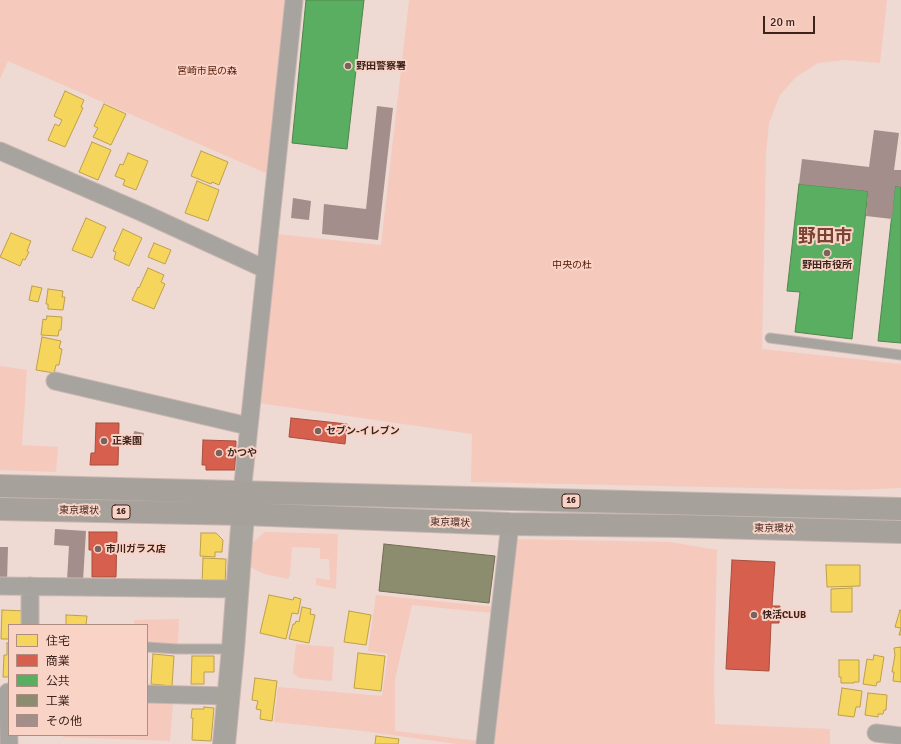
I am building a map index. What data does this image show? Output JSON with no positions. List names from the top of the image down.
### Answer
{
  "streets": {
    "highway": ["16", "東京環状"]
  },
  "crossings": [
    ["16", "東京環状"]
  ],
  "districts": ["野田市"],
  "parks": ["宮崎市民の森", "中央の杜"],
  "places": [
    "野田警察署",
    "野田市役所",
    "セブン-イレブン",
    "正楽園",
    "かつや",
    "市川ガラス店",
    "快活CLUB"
  ],
  "legend": [
    "住宅",
    "商業",
    "公共",
    "工業",
    "その他"
  ],
  "scale_bar": "20 m"
}
